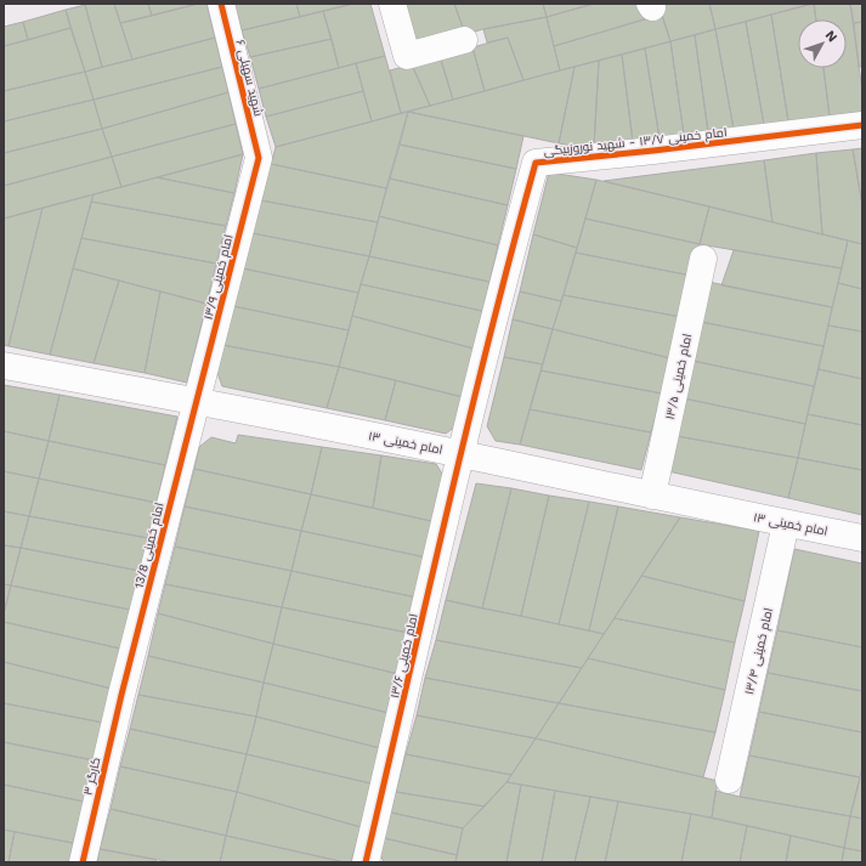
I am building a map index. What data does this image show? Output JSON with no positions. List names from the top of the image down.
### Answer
{
  "streets": {
    "street": [
      "شهید سهیلی ۶",
      "امام خمینی ۱۳/۷ - شهید نوروزبیگی",
      "امام خمینی ۱۳/۹",
      "امام خمینی ۱۳/۵",
      "امام خمینی ۱۳",
      "امام خمینی 13/8",
      "امام خمینی ۱۳/۴",
      "امام خمینی ۱۳/۶",
      "کارگر ۳"
    ]
  },
  "crossings": [
    ["شهید سهیلی ۶", "امام خمینی ۱۳/۹"],
    ["امام خمینی ۱۳/۷ - شهید نوروزبیگی", "امام خمینی ۱۳"],
    ["امام خمینی ۱۳/۷ - شهید نوروزبیگی", "امام خمینی ۱۳/۶"],
    ["امام خمینی ۱۳/۹", "امام خمینی ۱۳"],
    ["امام خمینی ۱۳/۹", "امام خمینی 13/8"],
    ["امام خمینی ۱۳/۵", "امام خمینی ۱۳"],
    ["امام خمینی ۱۳", "امام خمینی 13/8"],
    ["امام خمینی ۱۳", "امام خمینی ۱۳/۴"],
    ["امام خمینی ۱۳", "امام خمینی ۱۳/۶"],
    ["امام خمینی 13/8", "کارگر ۳"]
  ],
  "north": "top right"
}
